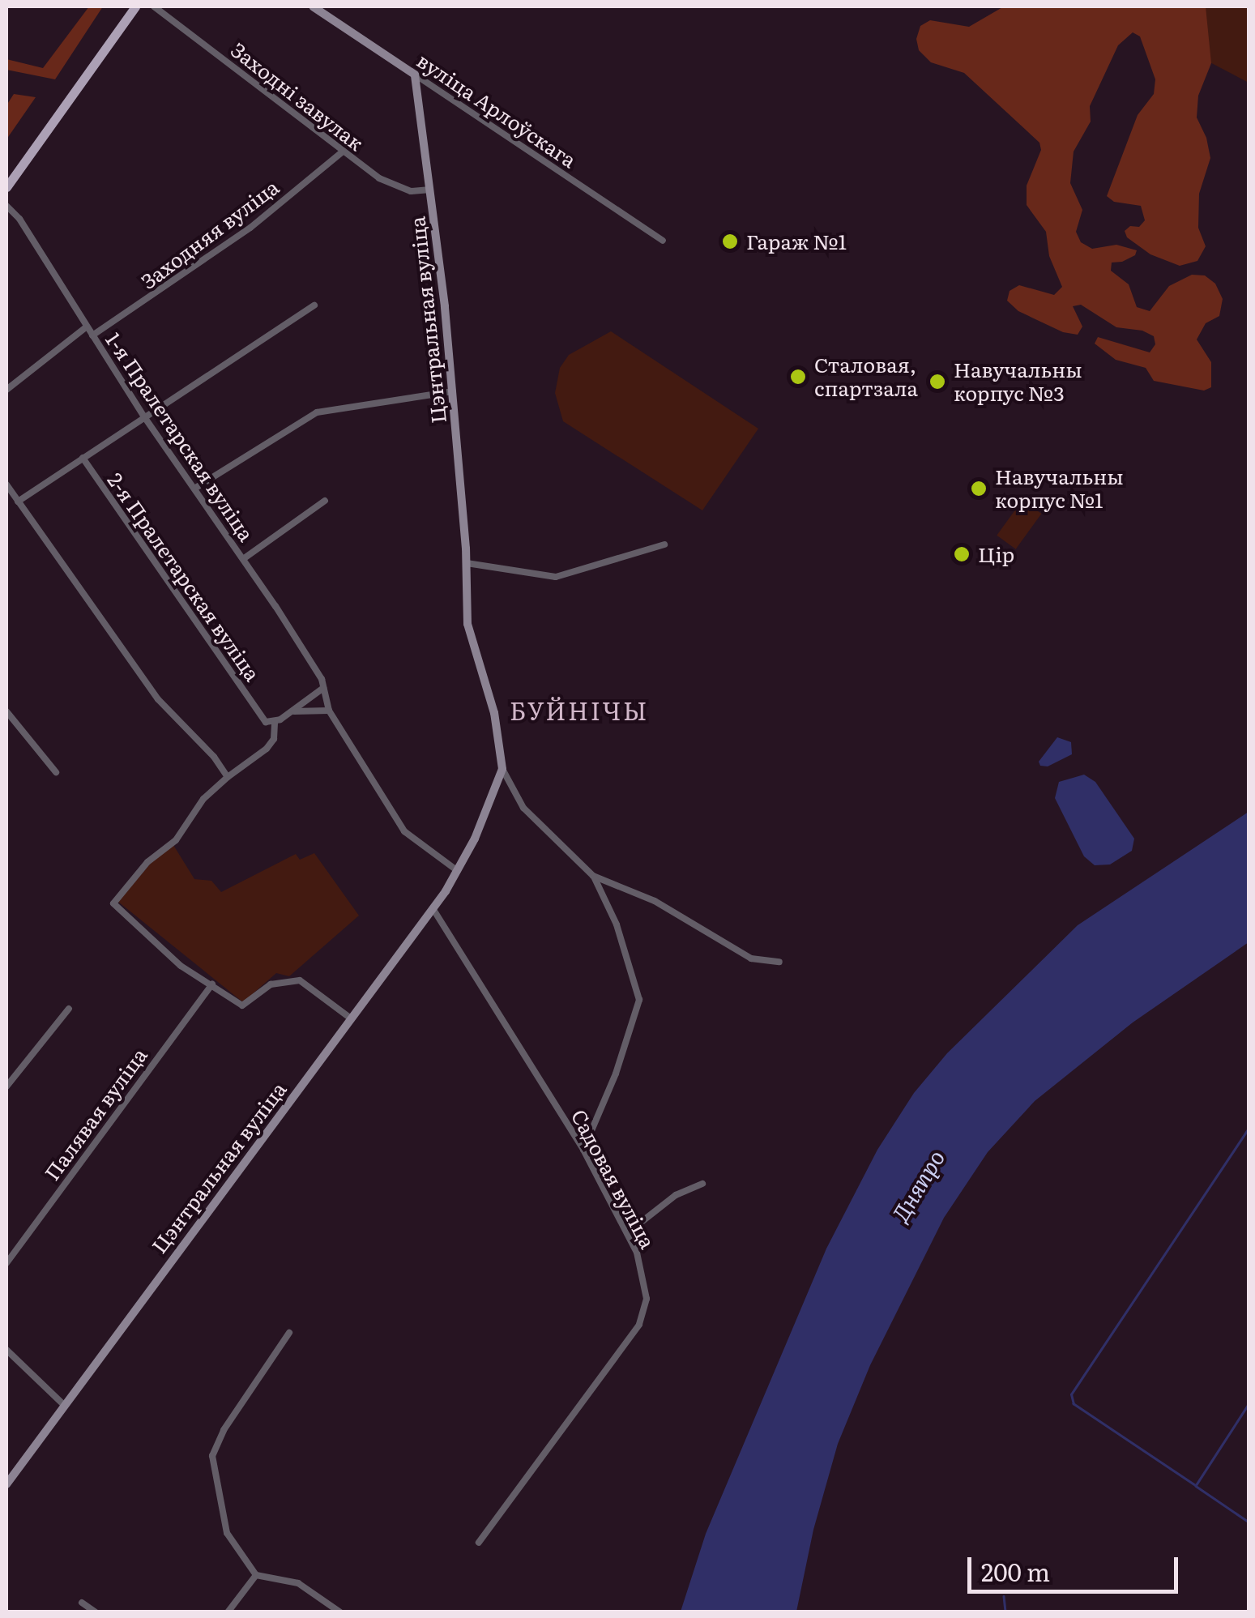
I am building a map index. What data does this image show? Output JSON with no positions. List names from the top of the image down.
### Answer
{
  "streets": {
    "street": [
      "Заходні завулак",
      "вуліца Арлоўскага",
      "Заходняя вуліца",
      "Цэнтральная вуліца",
      "1-я Пралетарская вуліца",
      "2-я Пралетарская вуліца",
      "Палявая вуліца",
      "Садовая вуліца"
    ]
  },
  "crossings": [
    ["Заходні завулак", "Заходняя вуліца"],
    ["Заходні завулак", "Цэнтральная вуліца"],
    ["вуліца Арлоўскага", "Цэнтральная вуліца"],
    ["Заходняя вуліца", "1-я Пралетарская вуліца"],
    ["Цэнтральная вуліца", "Садовая вуліца"]
  ],
  "districts": ["БУЙНІЧЫ"],
  "water": ["Дняпро"],
  "places": [
    "Гараж №1",
    "Сталовая, спартзала",
    "Навучальны корпус №3",
    "Навучальны корпус №1",
    "Цір"
  ],
  "scale_bar": "200 m"
}
